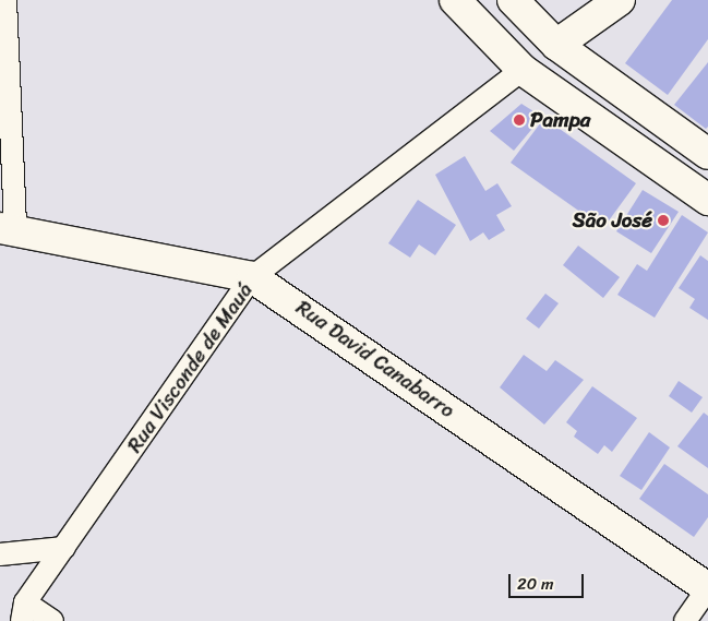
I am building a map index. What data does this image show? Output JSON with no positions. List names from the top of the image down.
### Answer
{
  "streets": {
    "street": ["Rua David Canabarro", "Rua Visconde de Mauá"]
  },
  "crossings": [
    ["Rua David Canabarro", "Rua Visconde de Mauá"]
  ],
  "places": ["Pampa", "São José"],
  "scale_bar": "20 m"
}
